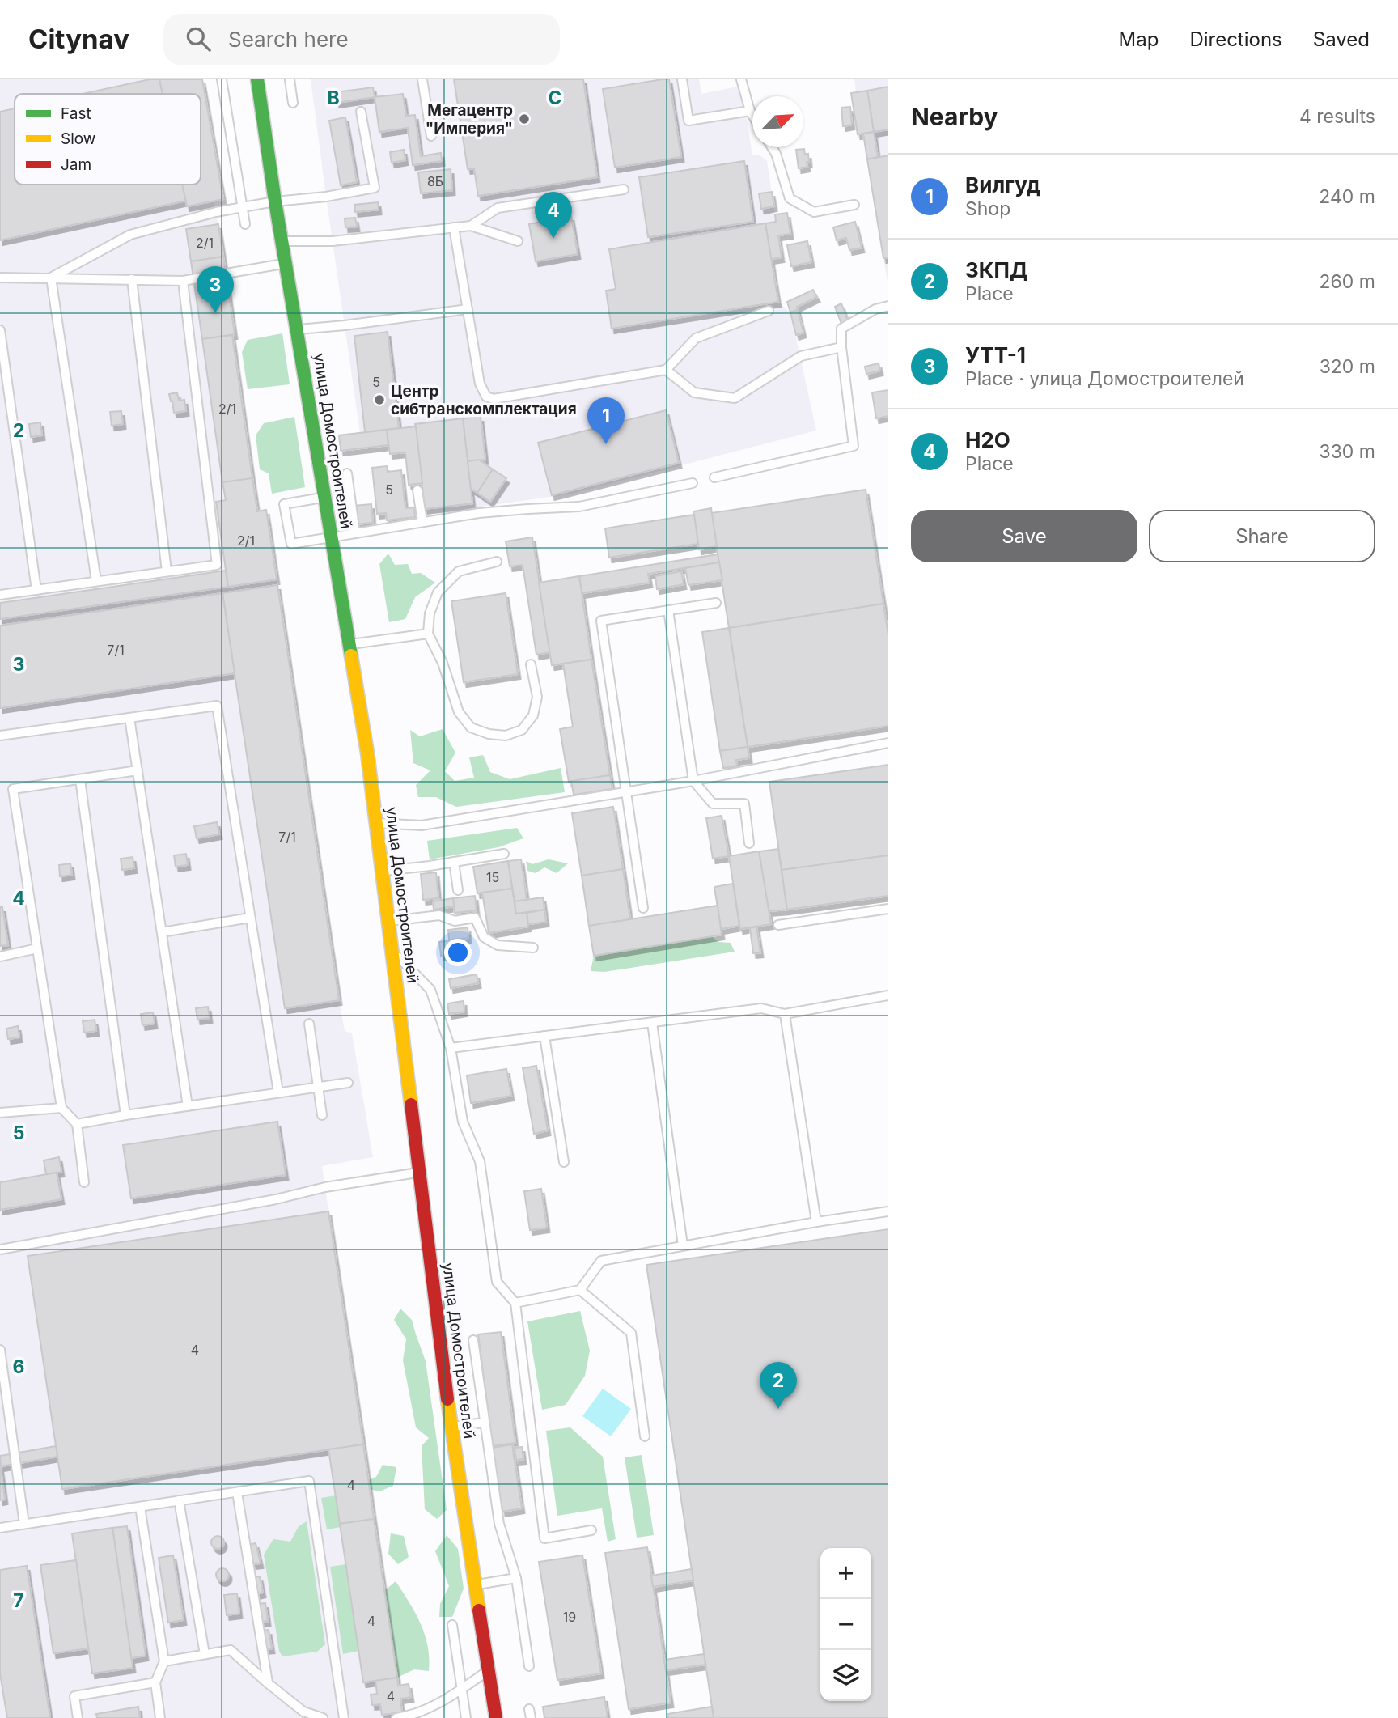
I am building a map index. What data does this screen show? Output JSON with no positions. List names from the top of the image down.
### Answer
{
  "streets": {
    "street": ["улица Домостроителей"]
  },
  "places": ["Мегацентр \"Империя\"", "Центр сибтранскомплектация"],
  "house_numbers": [
    "8Б",
    "2/1",
    "5",
    "2/1",
    "5",
    "2/1",
    "7/1",
    "7/1",
    "15",
    "4",
    "4",
    "19",
    "4",
    "4"
  ],
  "legend": ["Fast", "Slow", "Jam"],
  "north": "top right",
  "page": {
    "header": "Citynav",
    "search": "Search here",
    "nav": ["Map", "Directions", "Saved"],
    "heading": ["Nearby", "4 results"],
    "list": [
      {
        "mark": "1",
        "name": "Вилгуд",
        "note": "Shop",
        "value": "240 m"
      },
      {
        "mark": "2",
        "name": "ЗКПД",
        "note": "Place",
        "value": "260 m"
      },
      {
        "mark": "3",
        "name": "УТТ-1",
        "note": "Place · улица Домостроителей",
        "value": "320 m"
      },
      {
        "mark": "4",
        "name": "H2O",
        "note": "Place",
        "value": "330 m"
      }
    ],
    "pins": [
      "4",
      "3",
      "1",
      "2"
    ],
    "buttons": ["Save", "Share"],
    "map_buttons": ["+", "−"]
  },
  "grid": {
    "columns": ["B", "C"],
    "rows": [
      "2",
      "3",
      "4",
      "5",
      "6",
      "7"
    ]
  }
}
